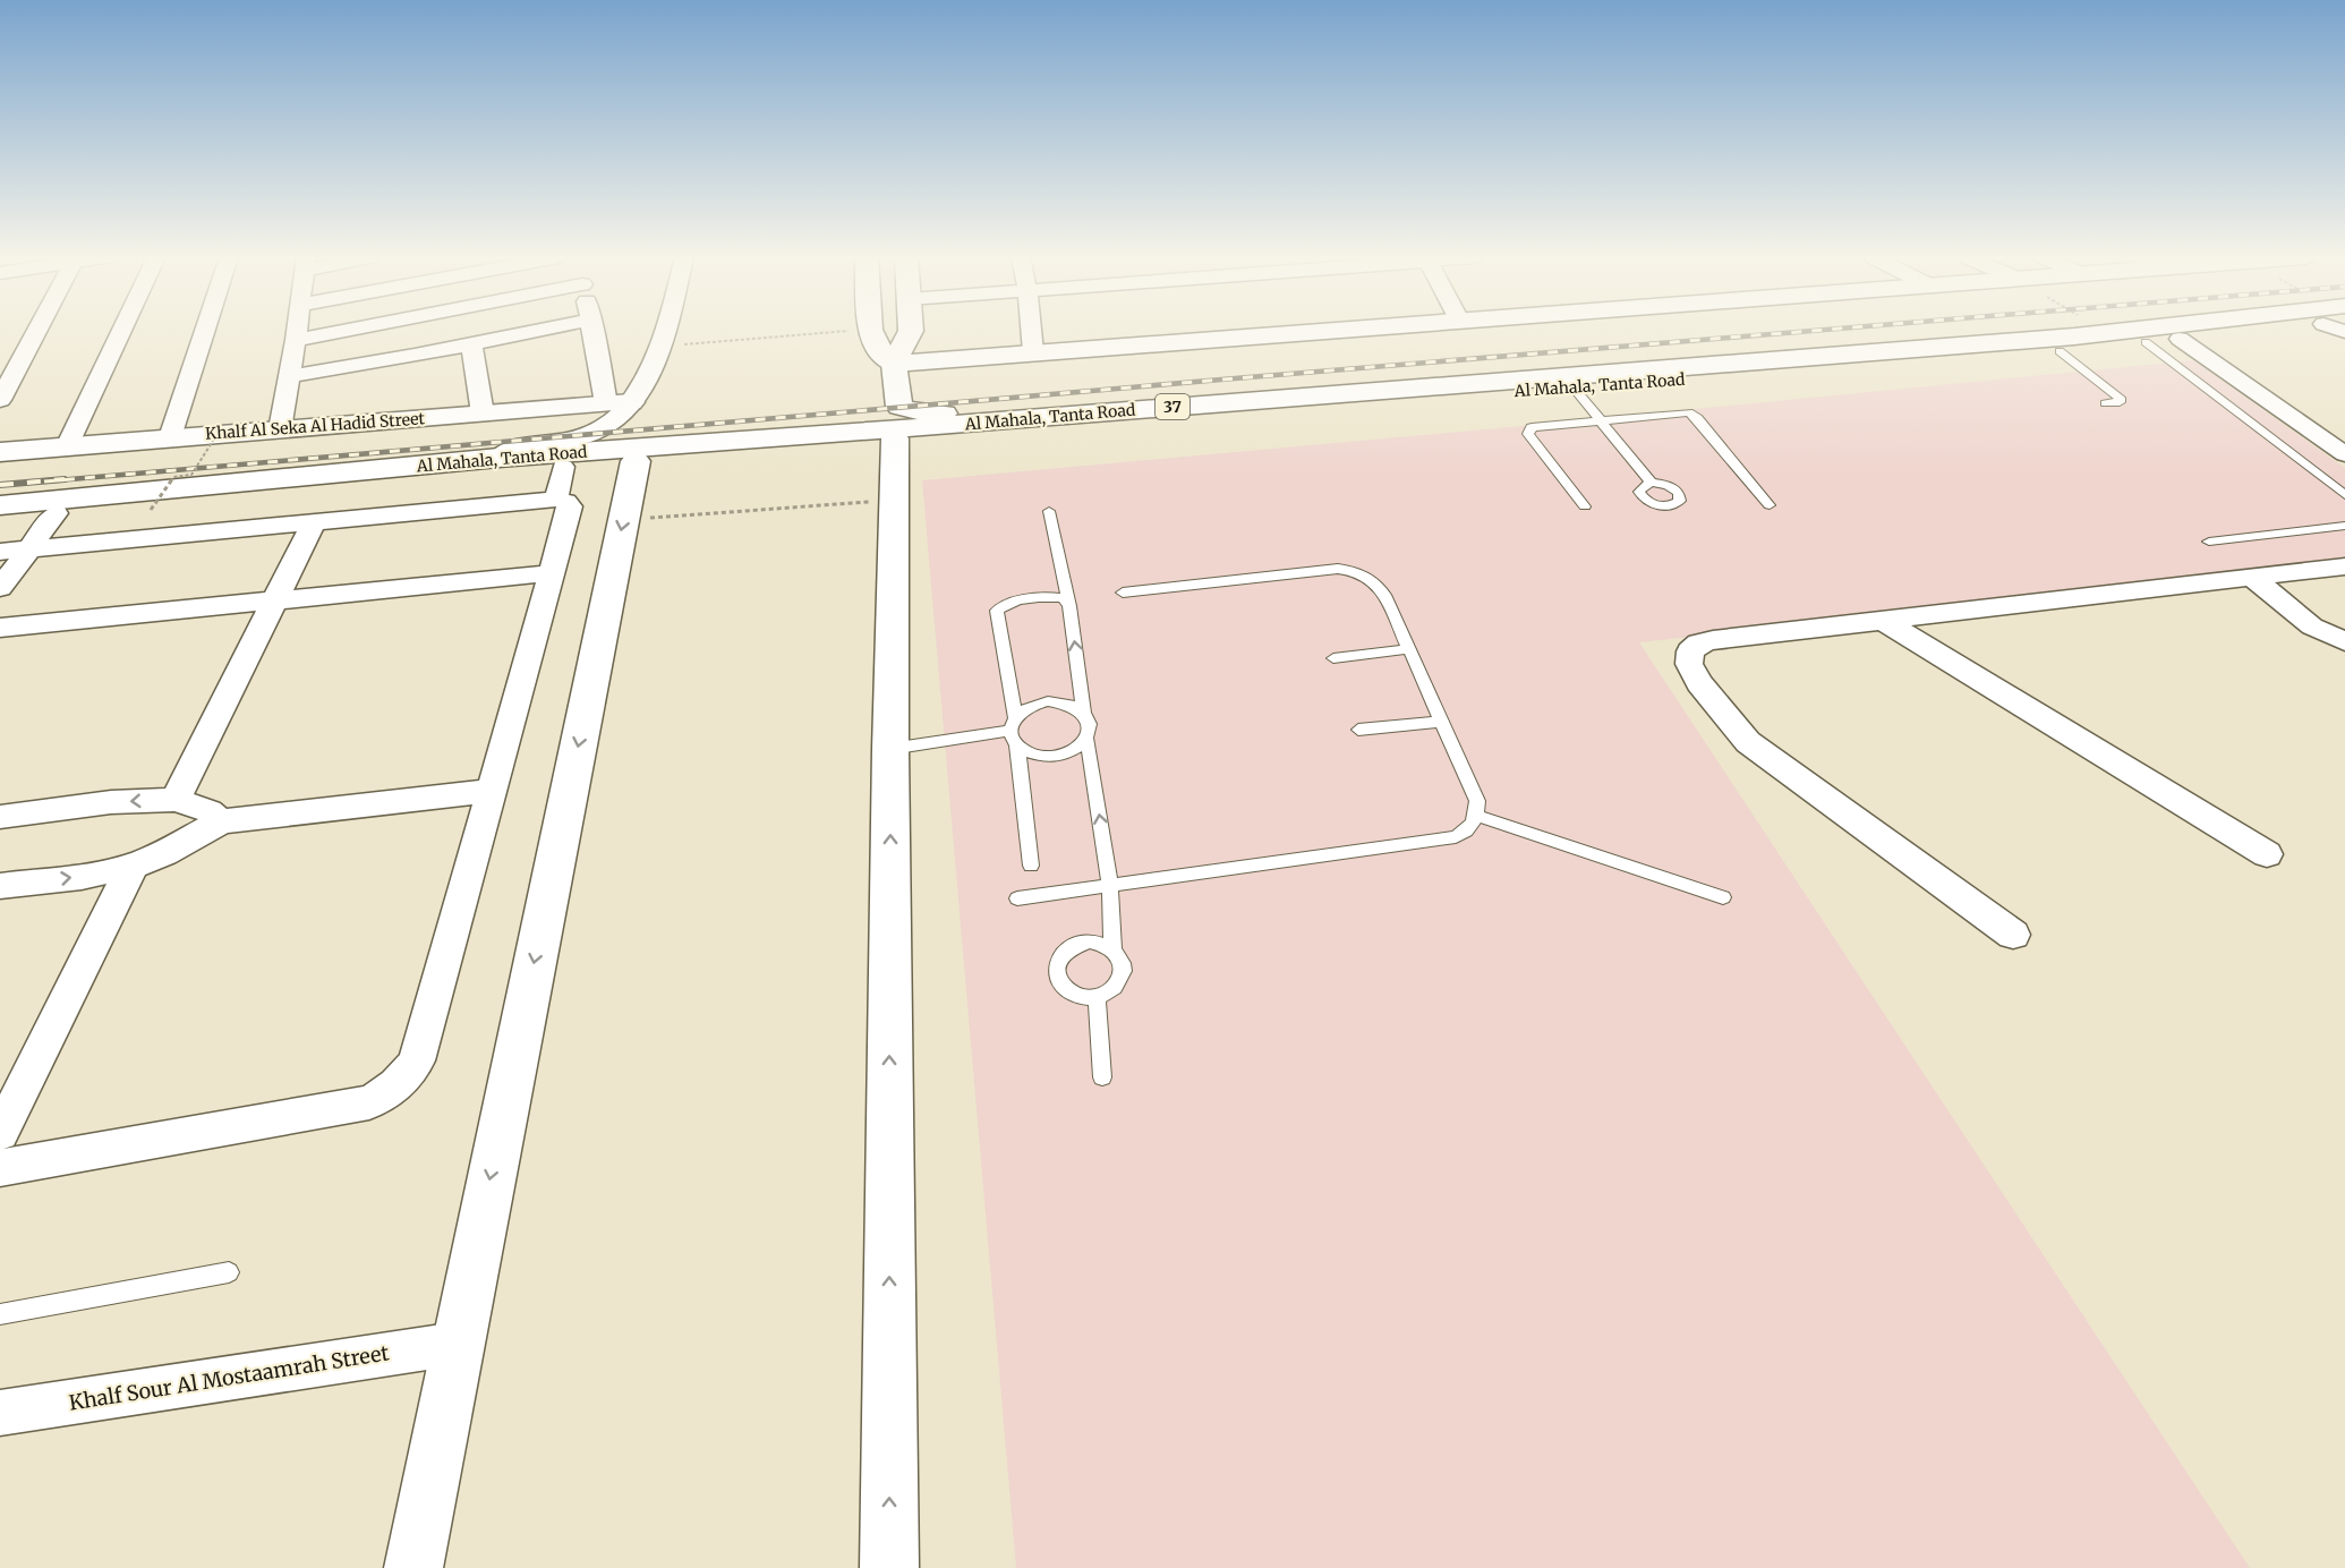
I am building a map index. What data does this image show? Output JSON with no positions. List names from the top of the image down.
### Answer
{
  "streets": {
    "main road": ["Al Mahala, Tanta Road", "37", "Khalf Al Seka Al Hadid Street"],
    "street": ["Khalf Sour Al Mostaamrah Street"]
  }
}
